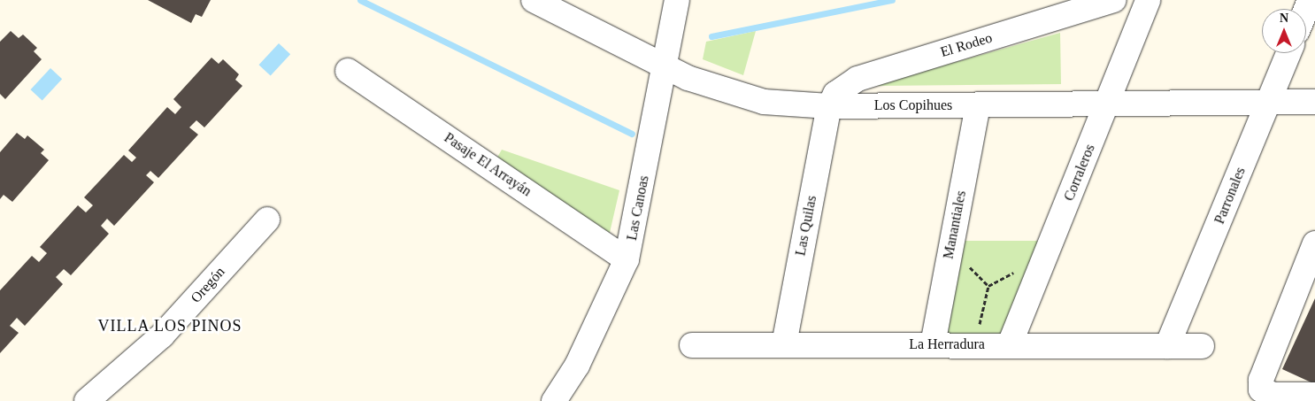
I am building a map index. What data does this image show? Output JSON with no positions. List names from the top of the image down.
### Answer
{
  "streets": {
    "street": [
      "El Rodeo",
      "Los Copihues",
      "Pasaje El Arrayán",
      "Corraleros",
      "Parronales",
      "Las Canoas",
      "Manantiales",
      "Las Quilas",
      "Oregón",
      "La Herradura"
    ]
  },
  "crossings": [
    ["El Rodeo", "Los Copihues"],
    ["El Rodeo", "Las Quilas"],
    ["Los Copihues", "Corraleros"],
    ["Los Copihues", "Parronales"],
    ["Los Copihues", "Las Canoas"],
    ["Los Copihues", "Manantiales"],
    ["Los Copihues", "Las Quilas"],
    ["Pasaje El Arrayán", "Las Canoas"],
    ["Corraleros", "La Herradura"],
    ["Parronales", "La Herradura"],
    ["Manantiales", "La Herradura"],
    ["Las Quilas", "La Herradura"]
  ],
  "districts": ["VILLA LOS PINOS"],
  "north": "top"
}
